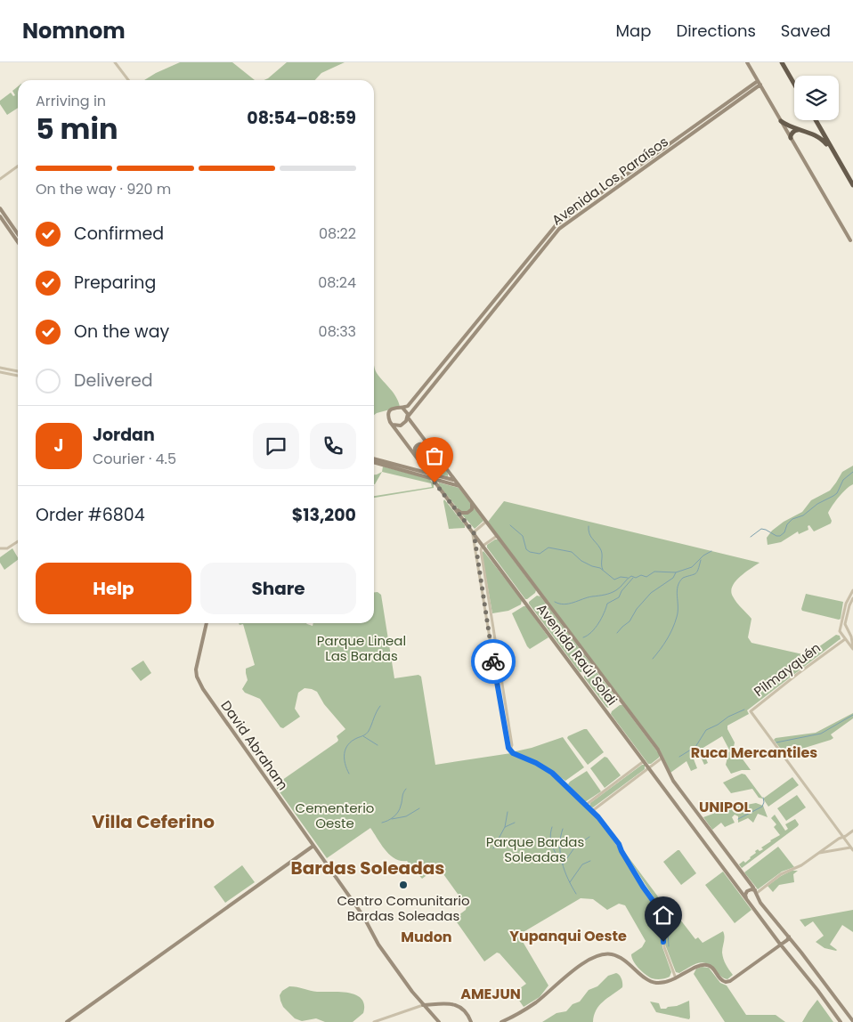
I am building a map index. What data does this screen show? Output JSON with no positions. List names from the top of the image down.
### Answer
{
  "streets": {
    "main road": ["Avenida Los Paraísos", "Avenida Raúl Soldi", "David Abraham"],
    "street": ["Pilmayquén"]
  },
  "crossings": [
    ["Avenida Los Paraísos", "Avenida Raúl Soldi"]
  ],
  "districts": [
    "Ruca Mercantiles",
    "UNIPOL",
    "Villa Ceferino",
    "Bardas Soleadas",
    "Yupanqui Oeste",
    "Mudon",
    "AMEJUN"
  ],
  "parks": ["Parque Lineal Las Bardas", "Cementerio Oeste", "Parque Bardas Soleadas"],
  "places": ["Centro Comunitario Bardas Soleadas"],
  "page": {
    "header": "Nomnom",
    "nav": ["Map", "Directions", "Saved"],
    "heading": ["5 min", "Arriving in", "08:54–08:59"],
    "panel": [
      "Jordan",
      "Courier · 4.5",
      "Order #6804",
      "$13,200"
    ],
    "bar": "On the way · 920 m",
    "list": [
      ["Confirmed", "08:22"],
      ["Preparing", "08:24"],
      ["On the way", "08:33"],
      "Delivered"
    ],
    "round": "J",
    "buttons": ["Help", "Share"]
  }
}
